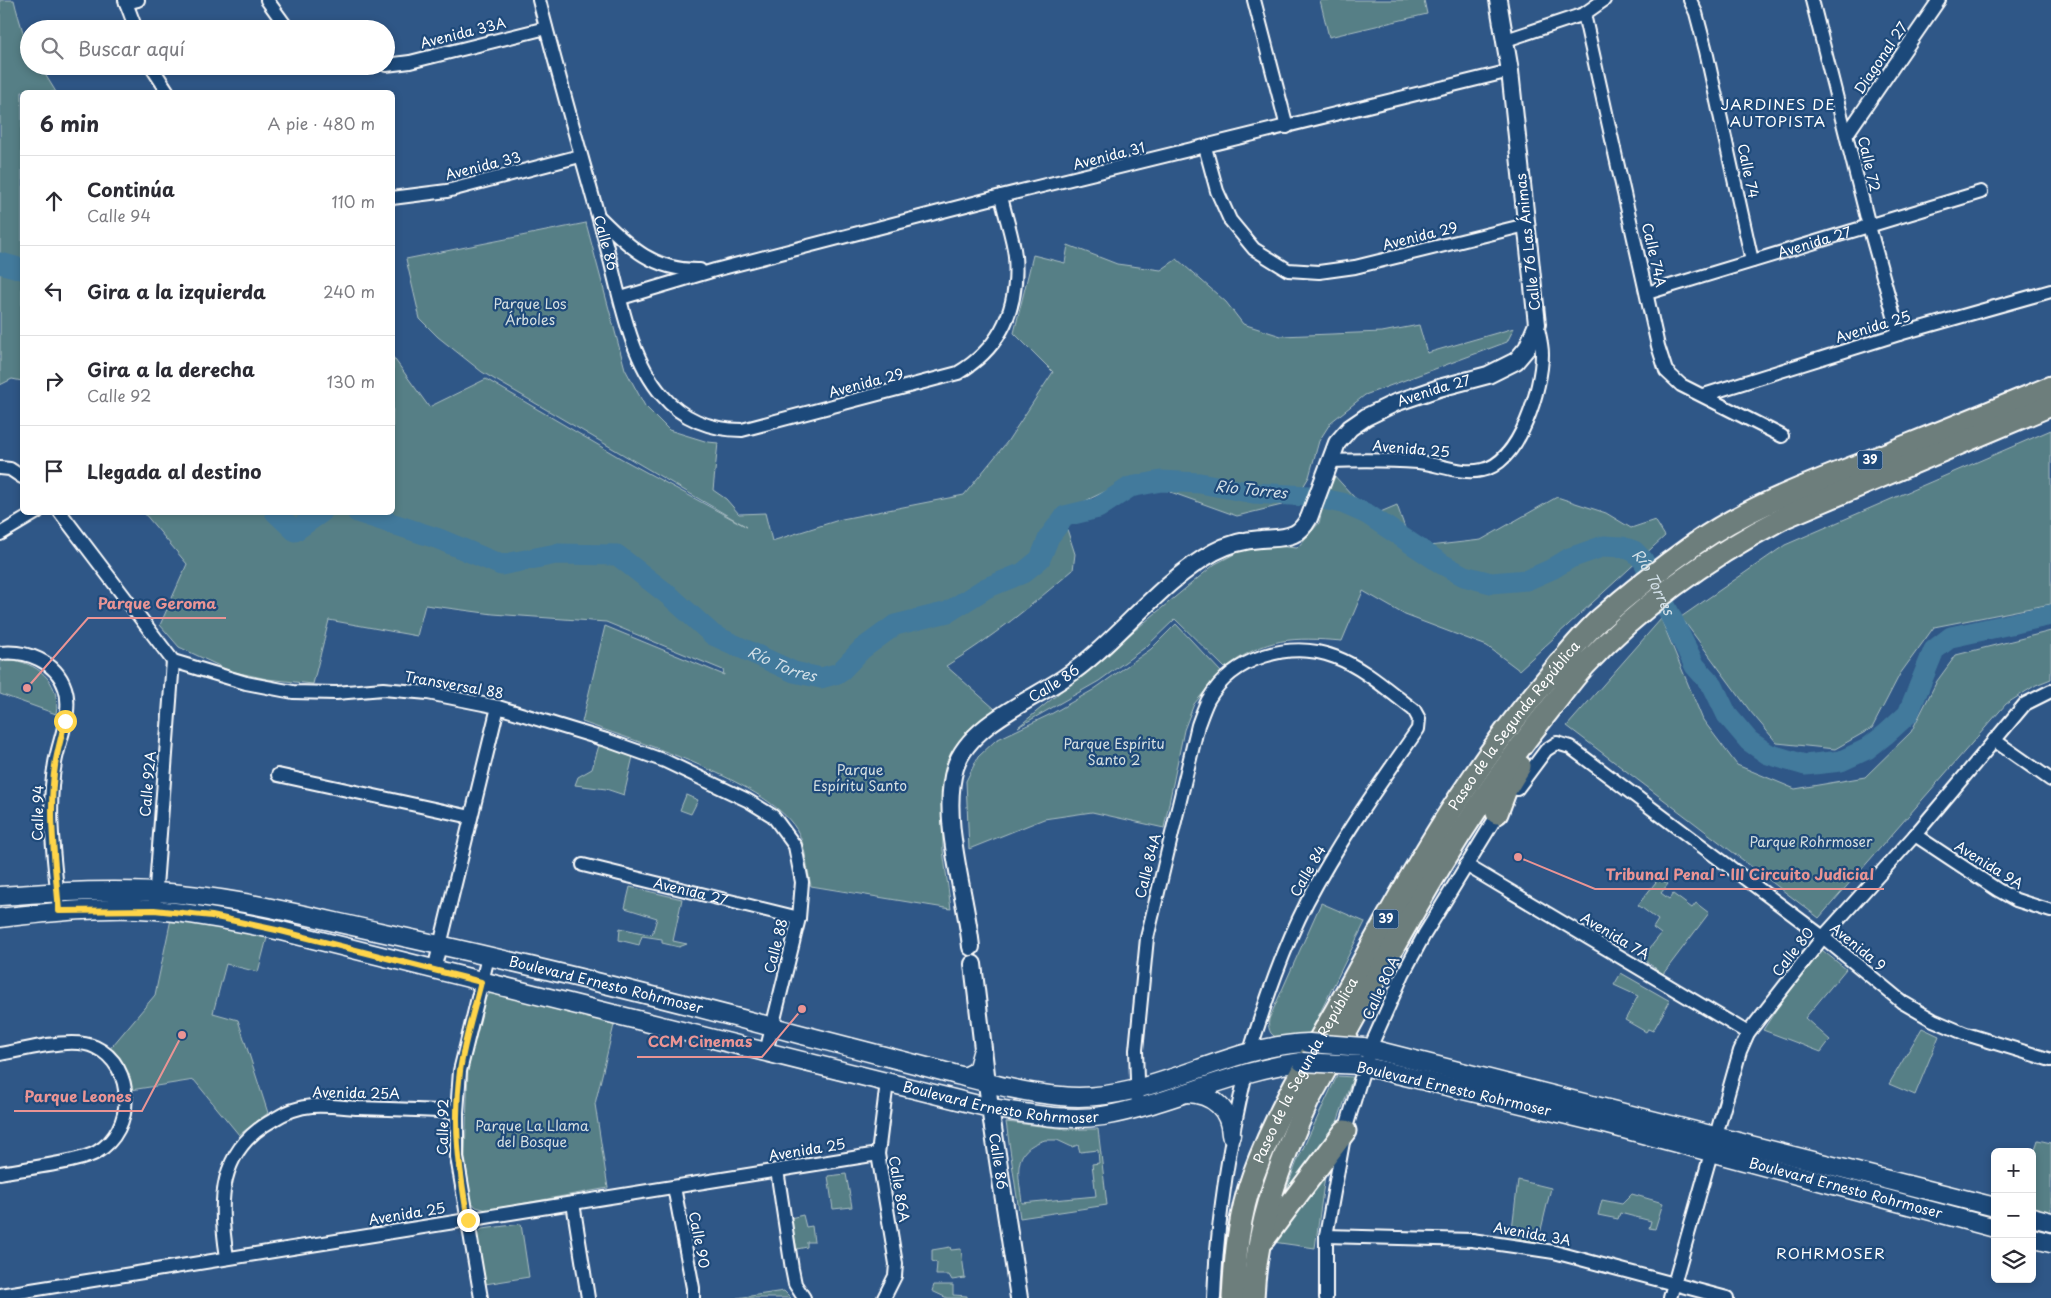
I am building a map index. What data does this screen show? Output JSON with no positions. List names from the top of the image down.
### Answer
{
  "streets": {
    "highway": ["39", "Paseo de la Segunda República"],
    "main road": ["Boulevard Ernesto Rohrmoser"],
    "street": [
      "Avenida 33A",
      "Diagonal 27",
      "Avenida 31",
      "Calle 72",
      "Avenida 33",
      "Calle 74",
      "Avenida 29",
      "Calle 76 Las Ánimas",
      "Avenida 27",
      "Calle 86",
      "Calle 74A",
      "Avenida 25",
      "Transversal 88",
      "Calle 92A",
      "Calle 94",
      "Avenida 9A",
      "Calle 84A",
      "Calle 84",
      "Avenida 7A",
      "Calle 88",
      "Avenida 9",
      "Calle 80",
      "Calle 80A",
      "Avenida 25A",
      "Calle 92",
      "Calle 86A",
      "Avenida 3A",
      "Calle 90"
    ]
  },
  "crossings": [
    ["Avenida 33A", "Calle 86"],
    ["Diagonal 27", "Calle 72"],
    ["Avenida 31", "Avenida 29"],
    ["Avenida 31", "Calle 76 Las Ánimas"],
    ["Avenida 31", "Calle 86"],
    ["Calle 72", "Avenida 27"],
    ["Calle 72", "Avenida 25"],
    ["Avenida 33", "Calle 86"],
    ["Calle 74", "Avenida 27"],
    ["Avenida 29", "Calle 76 Las Ánimas"],
    ["Avenida 29", "Calle 86"],
    ["Calle 76 Las Ánimas", "Avenida 27"],
    ["Calle 76 Las Ánimas", "Avenida 25"],
    ["Avenida 27", "Calle 86"],
    ["Avenida 27", "Calle 74A"],
    ["Avenida 27", "Avenida 25"],
    ["Avenida 27", "Calle 88"],
    ["Calle 86", "Boulevard Ernesto Rohrmoser"],
    ["Calle 74A", "Avenida 25"],
    ["Avenida 25", "Avenida 25A"],
    ["Avenida 25", "Calle 92"],
    ["Avenida 25", "Calle 86A"],
    ["Avenida 25", "Calle 90"],
    ["Transversal 88", "Calle 92A"],
    ["Transversal 88", "Calle 88"],
    ["Calle 92A", "Boulevard Ernesto Rohrmoser"],
    ["Calle 94", "Boulevard Ernesto Rohrmoser"],
    ["Avenida 9A", "Calle 80"],
    ["Calle 84A", "Calle 84"],
    ["Calle 84A", "Boulevard Ernesto Rohrmoser"],
    ["Calle 84", "Boulevard Ernesto Rohrmoser"],
    ["Avenida 7A", "Calle 80"],
    ["Avenida 7A", "Calle 80A"],
    ["Calle 88", "Boulevard Ernesto Rohrmoser"],
    ["Avenida 9", "Calle 80"],
    ["Avenida 9", "Calle 80A"],
    ["Calle 80", "Boulevard Ernesto Rohrmoser"],
    ["Calle 80", "Avenida 3A"],
    ["Boulevard Ernesto Rohrmoser", "Calle 80A"],
    ["Boulevard Ernesto Rohrmoser", "Calle 92"],
    ["Boulevard Ernesto Rohrmoser", "Calle 86A"],
    ["Calle 80A", "Avenida 3A"],
    ["Avenida 25A", "Calle 92"]
  ],
  "districts": ["JARDINES DE AUTOPISTA", "ROHRMOSER"],
  "water": ["Río Torres"],
  "parks": [
    "Parque Los Árboles",
    "Parque Espíritu Santo 2",
    "Parque Espíritu Santo",
    "Parque Rohrmoser",
    "Parque La Llama del Bosque"
  ],
  "places": [
    "Parque Geroma",
    "Tribunal Penal - III Circuito Judicial",
    "CCM Cinemas",
    "Parque Leones"
  ],
  "page": {
    "search": "Buscar aquí",
    "heading": ["6 min", "A pie · 480 m"],
    "list": [
      ["Continúa", "Calle 94", "110 m"],
      ["Gira a la izquierda", "240 m"],
      ["Gira a la derecha", "Calle 92", "130 m"],
      "Llegada al destino"
    ],
    "map_buttons": ["+", "−"]
  }
}
